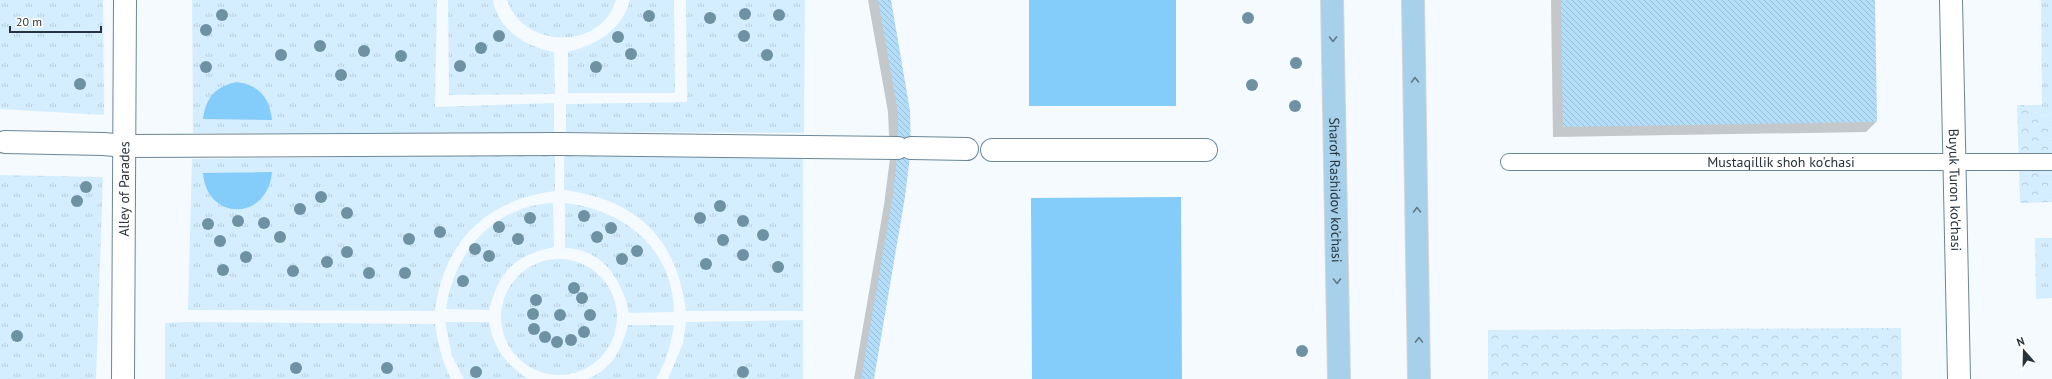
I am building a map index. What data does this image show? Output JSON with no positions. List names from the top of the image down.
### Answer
{
  "streets": {
    "main road": ["Sharof Rashidov ko'chasi"],
    "street": ["Alley of Parades", "Buyuk Turon ko'chasi"],
    "lane": ["Mustaqillik shoh ko'chasi"]
  },
  "crossings": [
    ["Mustaqillik shoh ko'chasi", "Buyuk Turon ko'chasi"]
  ],
  "scale_bar": "20 m",
  "north": "top"
}
